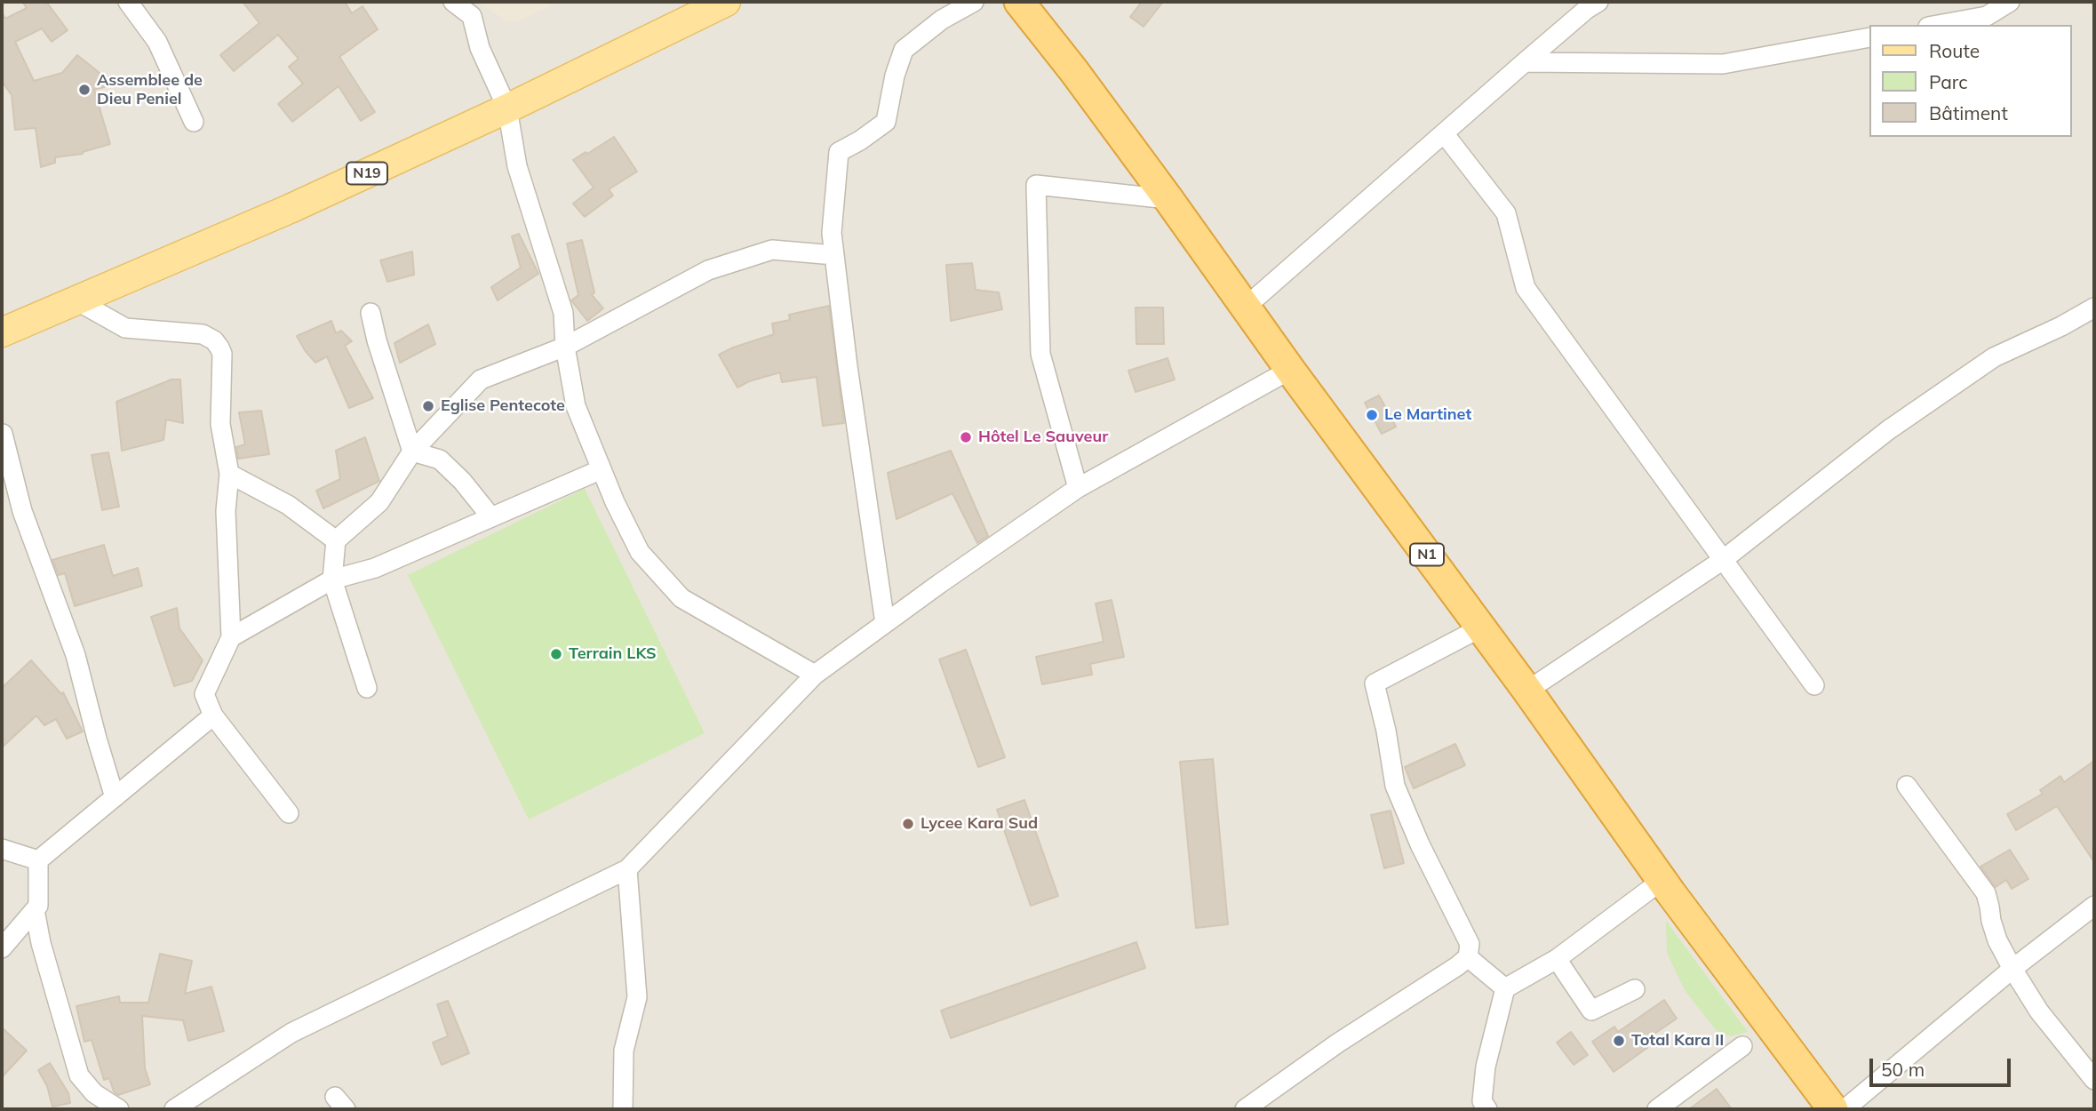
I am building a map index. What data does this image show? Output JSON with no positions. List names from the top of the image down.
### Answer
{
  "streets": {
    "highway": ["N1"],
    "main road": ["N19"]
  },
  "places": [
    "Assemblee de Dieu Peniel",
    "Eglise Pentecote",
    "Le Martinet",
    "Hôtel Le Sauveur",
    "Terrain LKS",
    "Lycee Kara Sud",
    "Total Kara II"
  ],
  "legend": ["Route", "Parc", "Bâtiment"],
  "scale_bar": "50 m"
}
